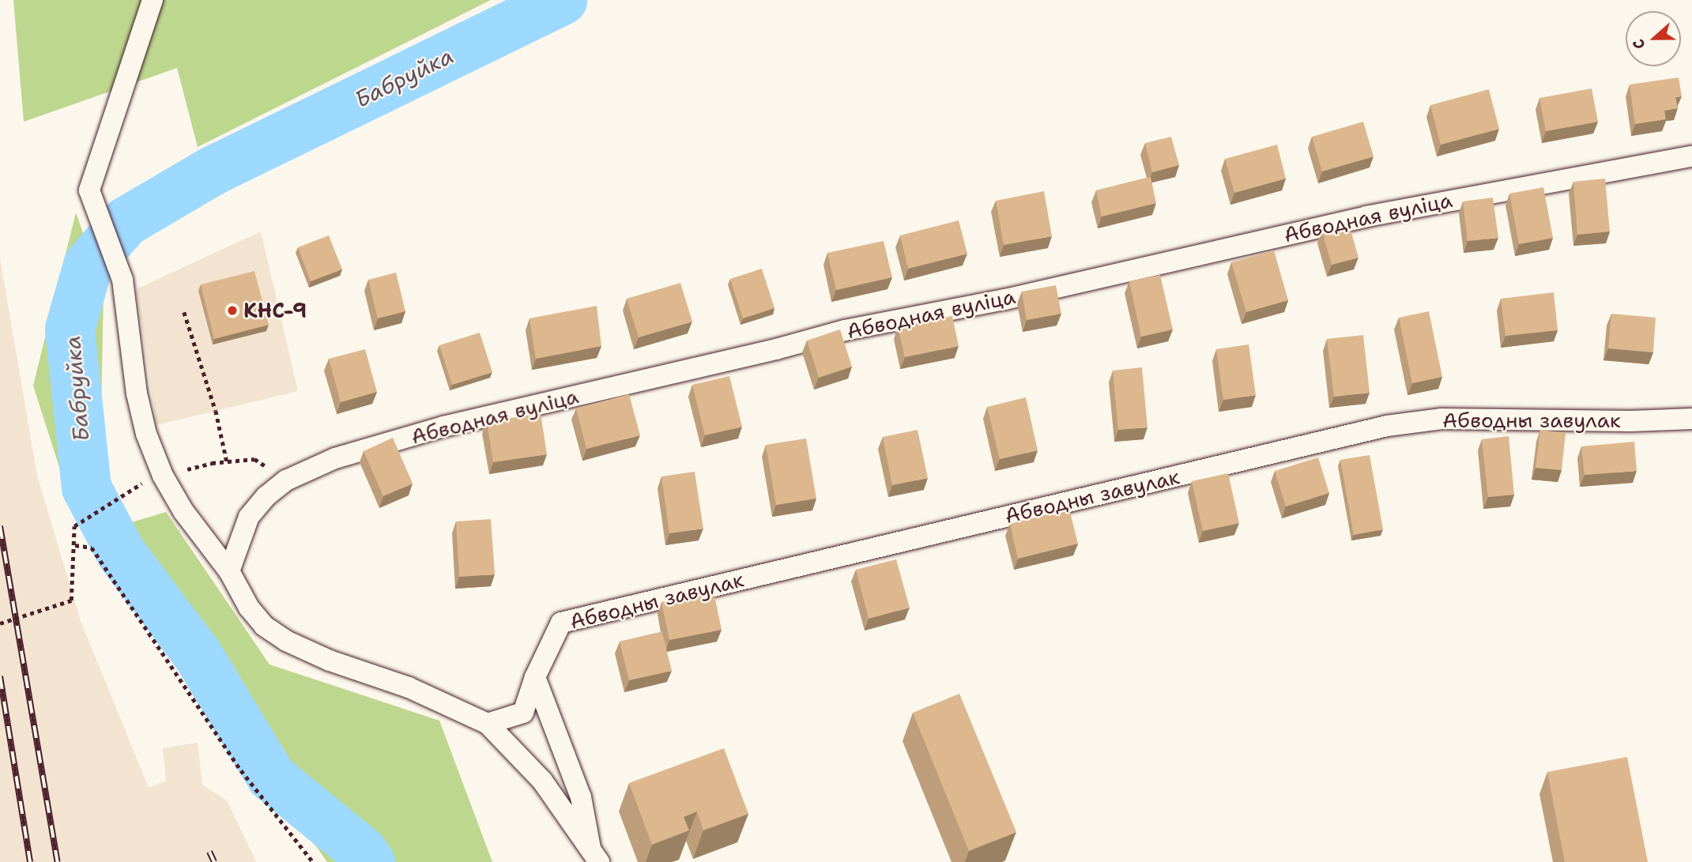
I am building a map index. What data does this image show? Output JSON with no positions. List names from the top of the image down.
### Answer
{
  "streets": {
    "street": ["Абводная вуліца", "Абводны завулак"]
  },
  "water": ["Бабруйка"],
  "places": ["КНС-9"],
  "north": "left"
}
